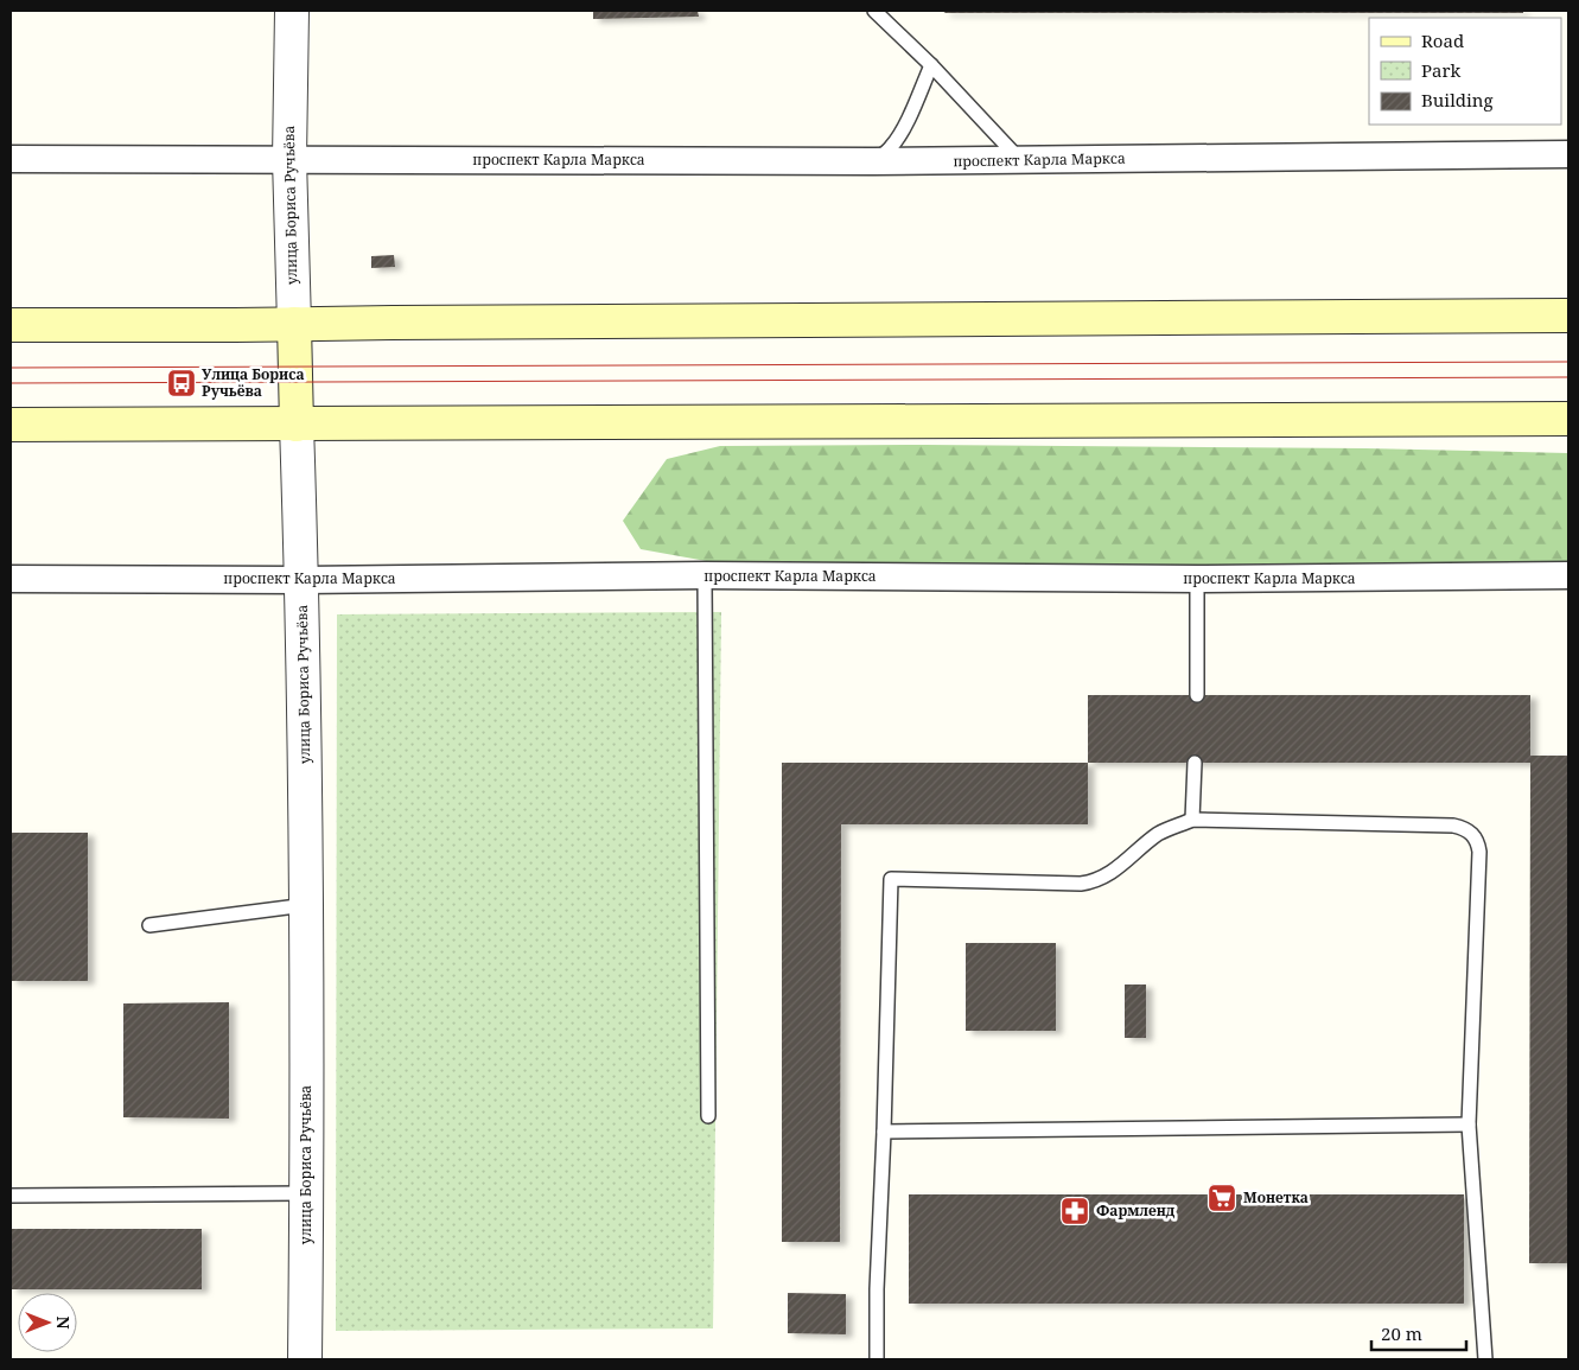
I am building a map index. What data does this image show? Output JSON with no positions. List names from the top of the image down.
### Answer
{
  "streets": {
    "main road": ["улица Бориса Ручьёва"],
    "street": ["проспект Карла Маркса"]
  },
  "crossings": [
    ["проспект Карла Маркса", "улица Бориса Ручьёва"]
  ],
  "places": {
    "bus stop": ["Улица Бориса Ручьёва"],
    "supermarket": ["Монетка"],
    "pharmacy": ["Фармленд"]
  },
  "legend": ["Road", "Park", "Building"],
  "scale_bar": "20 m",
  "north": "right"
}
